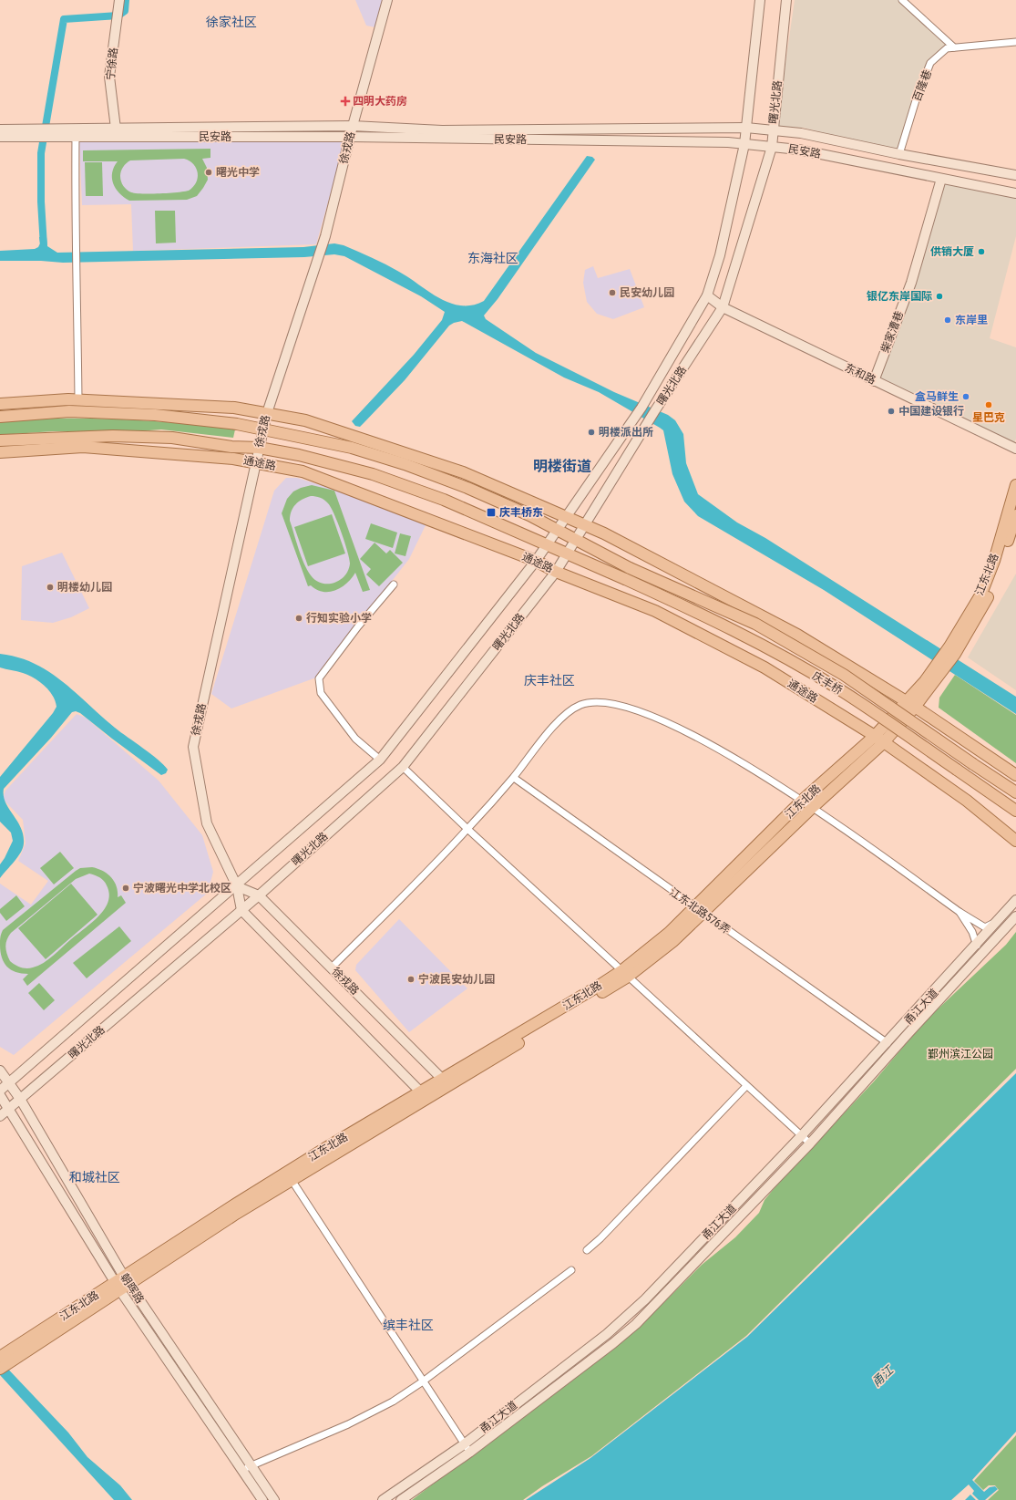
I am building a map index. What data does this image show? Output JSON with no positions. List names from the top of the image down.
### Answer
{
  "streets": {
    "main road": [
      "宁徐路",
      "曙光北路",
      "民安路",
      "徐戎路",
      "柴家漕巷",
      "东和路",
      "通途路",
      "江东北路",
      "庆丰桥",
      "甬江大道",
      "朝晖路"
    ],
    "street": ["百隆巷", "江东北路576弄"]
  },
  "crossings": [
    ["宁徐路", "民安路"],
    ["百隆巷", "民安路"],
    ["曙光北路", "民安路"],
    ["曙光北路", "徐戎路"],
    ["曙光北路", "东和路"],
    ["曙光北路", "通途路"],
    ["曙光北路", "庆丰桥"],
    ["曙光北路", "朝晖路"],
    ["民安路", "徐戎路"],
    ["民安路", "柴家漕巷"],
    ["徐戎路", "通途路"],
    ["徐戎路", "江东北路"],
    ["柴家漕巷", "东和路"],
    ["通途路", "江东北路"],
    ["通途路", "庆丰桥"],
    ["江东北路", "江东北路576弄"],
    ["江东北路", "朝晖路"],
    ["江东北路576弄", "甬江大道"]
  ],
  "districts": [
    "徐家社区",
    "东海社区",
    "明楼街道",
    "庆丰社区",
    "和城社区",
    "缤丰社区"
  ],
  "water": ["甬江"],
  "parks": ["鄞州滨江公园"],
  "places": {
    "health": ["四明大药房"],
    "other": [
      "曙光中学",
      "供销大厦",
      "民安幼儿园",
      "银亿东岸国际",
      "东岸里",
      "盒马鲜生",
      "星巴克",
      "中国建设银行",
      "明楼派出所",
      "明楼幼儿园",
      "行知实验小学",
      "宁波曙光中学北校区",
      "宁波民安幼儿园"
    ],
    "transit": ["庆丰桥东"]
  }
}
